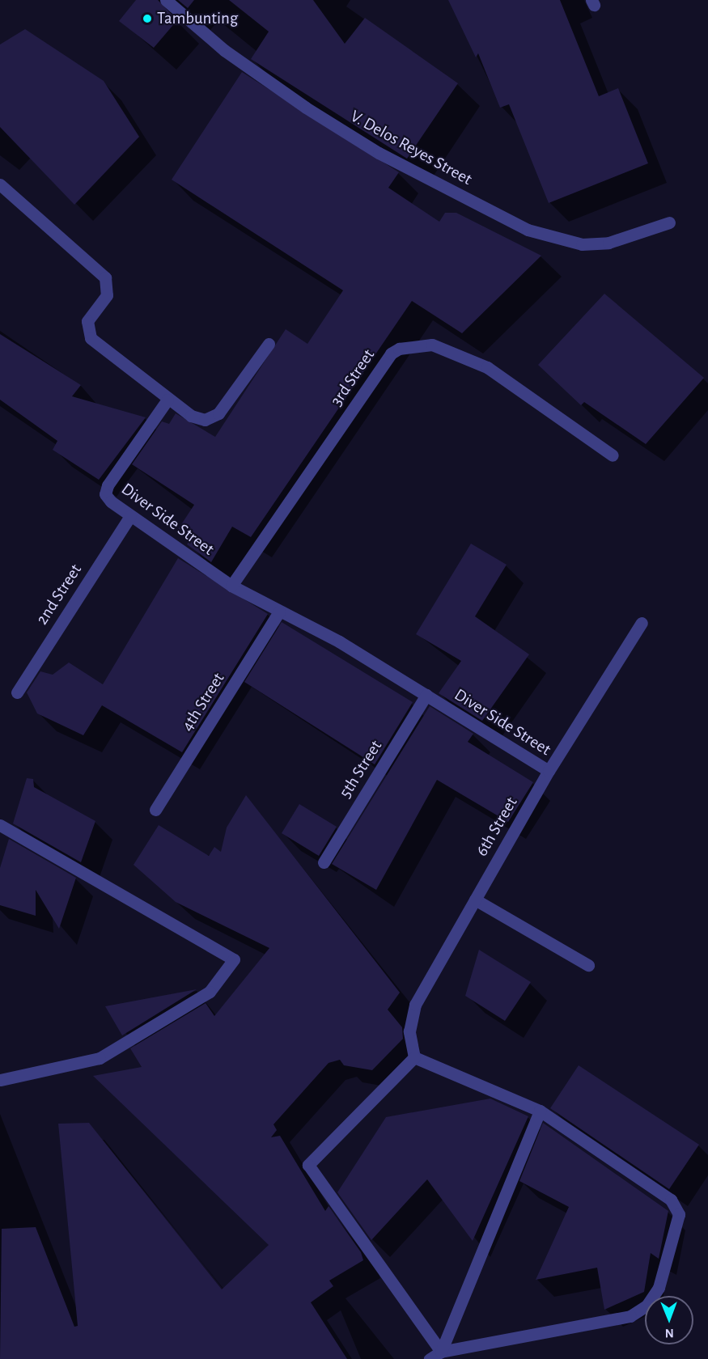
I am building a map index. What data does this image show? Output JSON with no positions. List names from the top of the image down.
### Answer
{
  "streets": {
    "street": [
      "V. Delos Reyes Street",
      "3rd Street",
      "Diver Side Street",
      "2nd Street",
      "4th Street",
      "5th Street",
      "6th Street"
    ]
  },
  "crossings": [
    ["3rd Street", "Diver Side Street"],
    ["Diver Side Street", "2nd Street"],
    ["Diver Side Street", "4th Street"],
    ["Diver Side Street", "5th Street"],
    ["Diver Side Street", "6th Street"]
  ],
  "places": ["Tambunting"],
  "north": "bottom"
}
